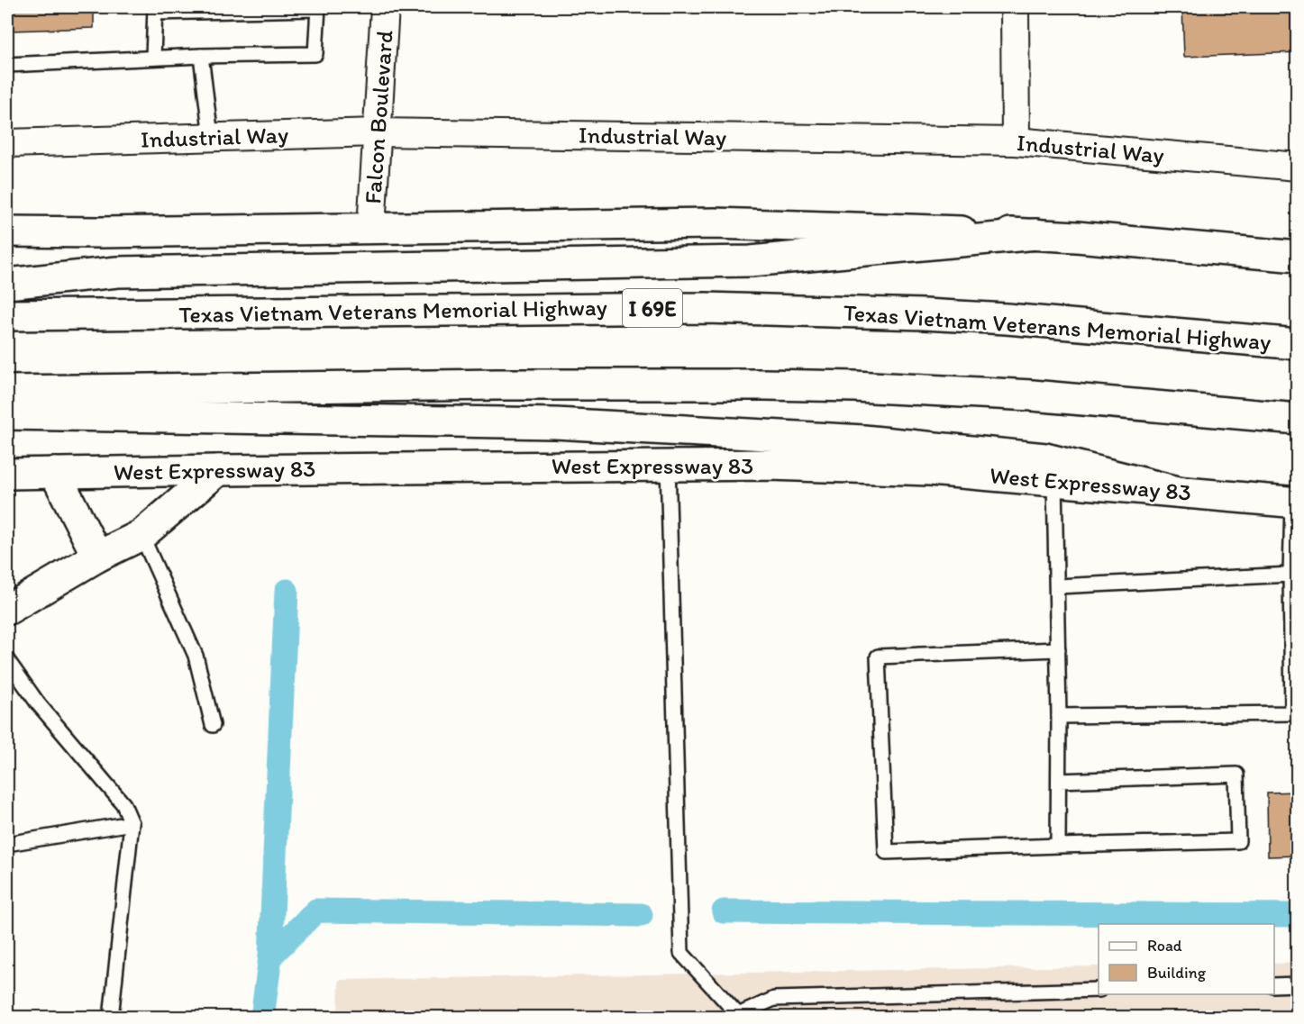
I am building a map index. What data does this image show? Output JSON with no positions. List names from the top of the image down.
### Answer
{
  "streets": {
    "main road": ["I 69E", "Texas Vietnam Veterans Memorial Highway", "West Expressway 83"],
    "street": ["Falcon Boulevard", "Industrial Way"]
  },
  "crossings": [
    ["Falcon Boulevard", "Industrial Way"]
  ],
  "legend": ["Road", "Building"]
}
